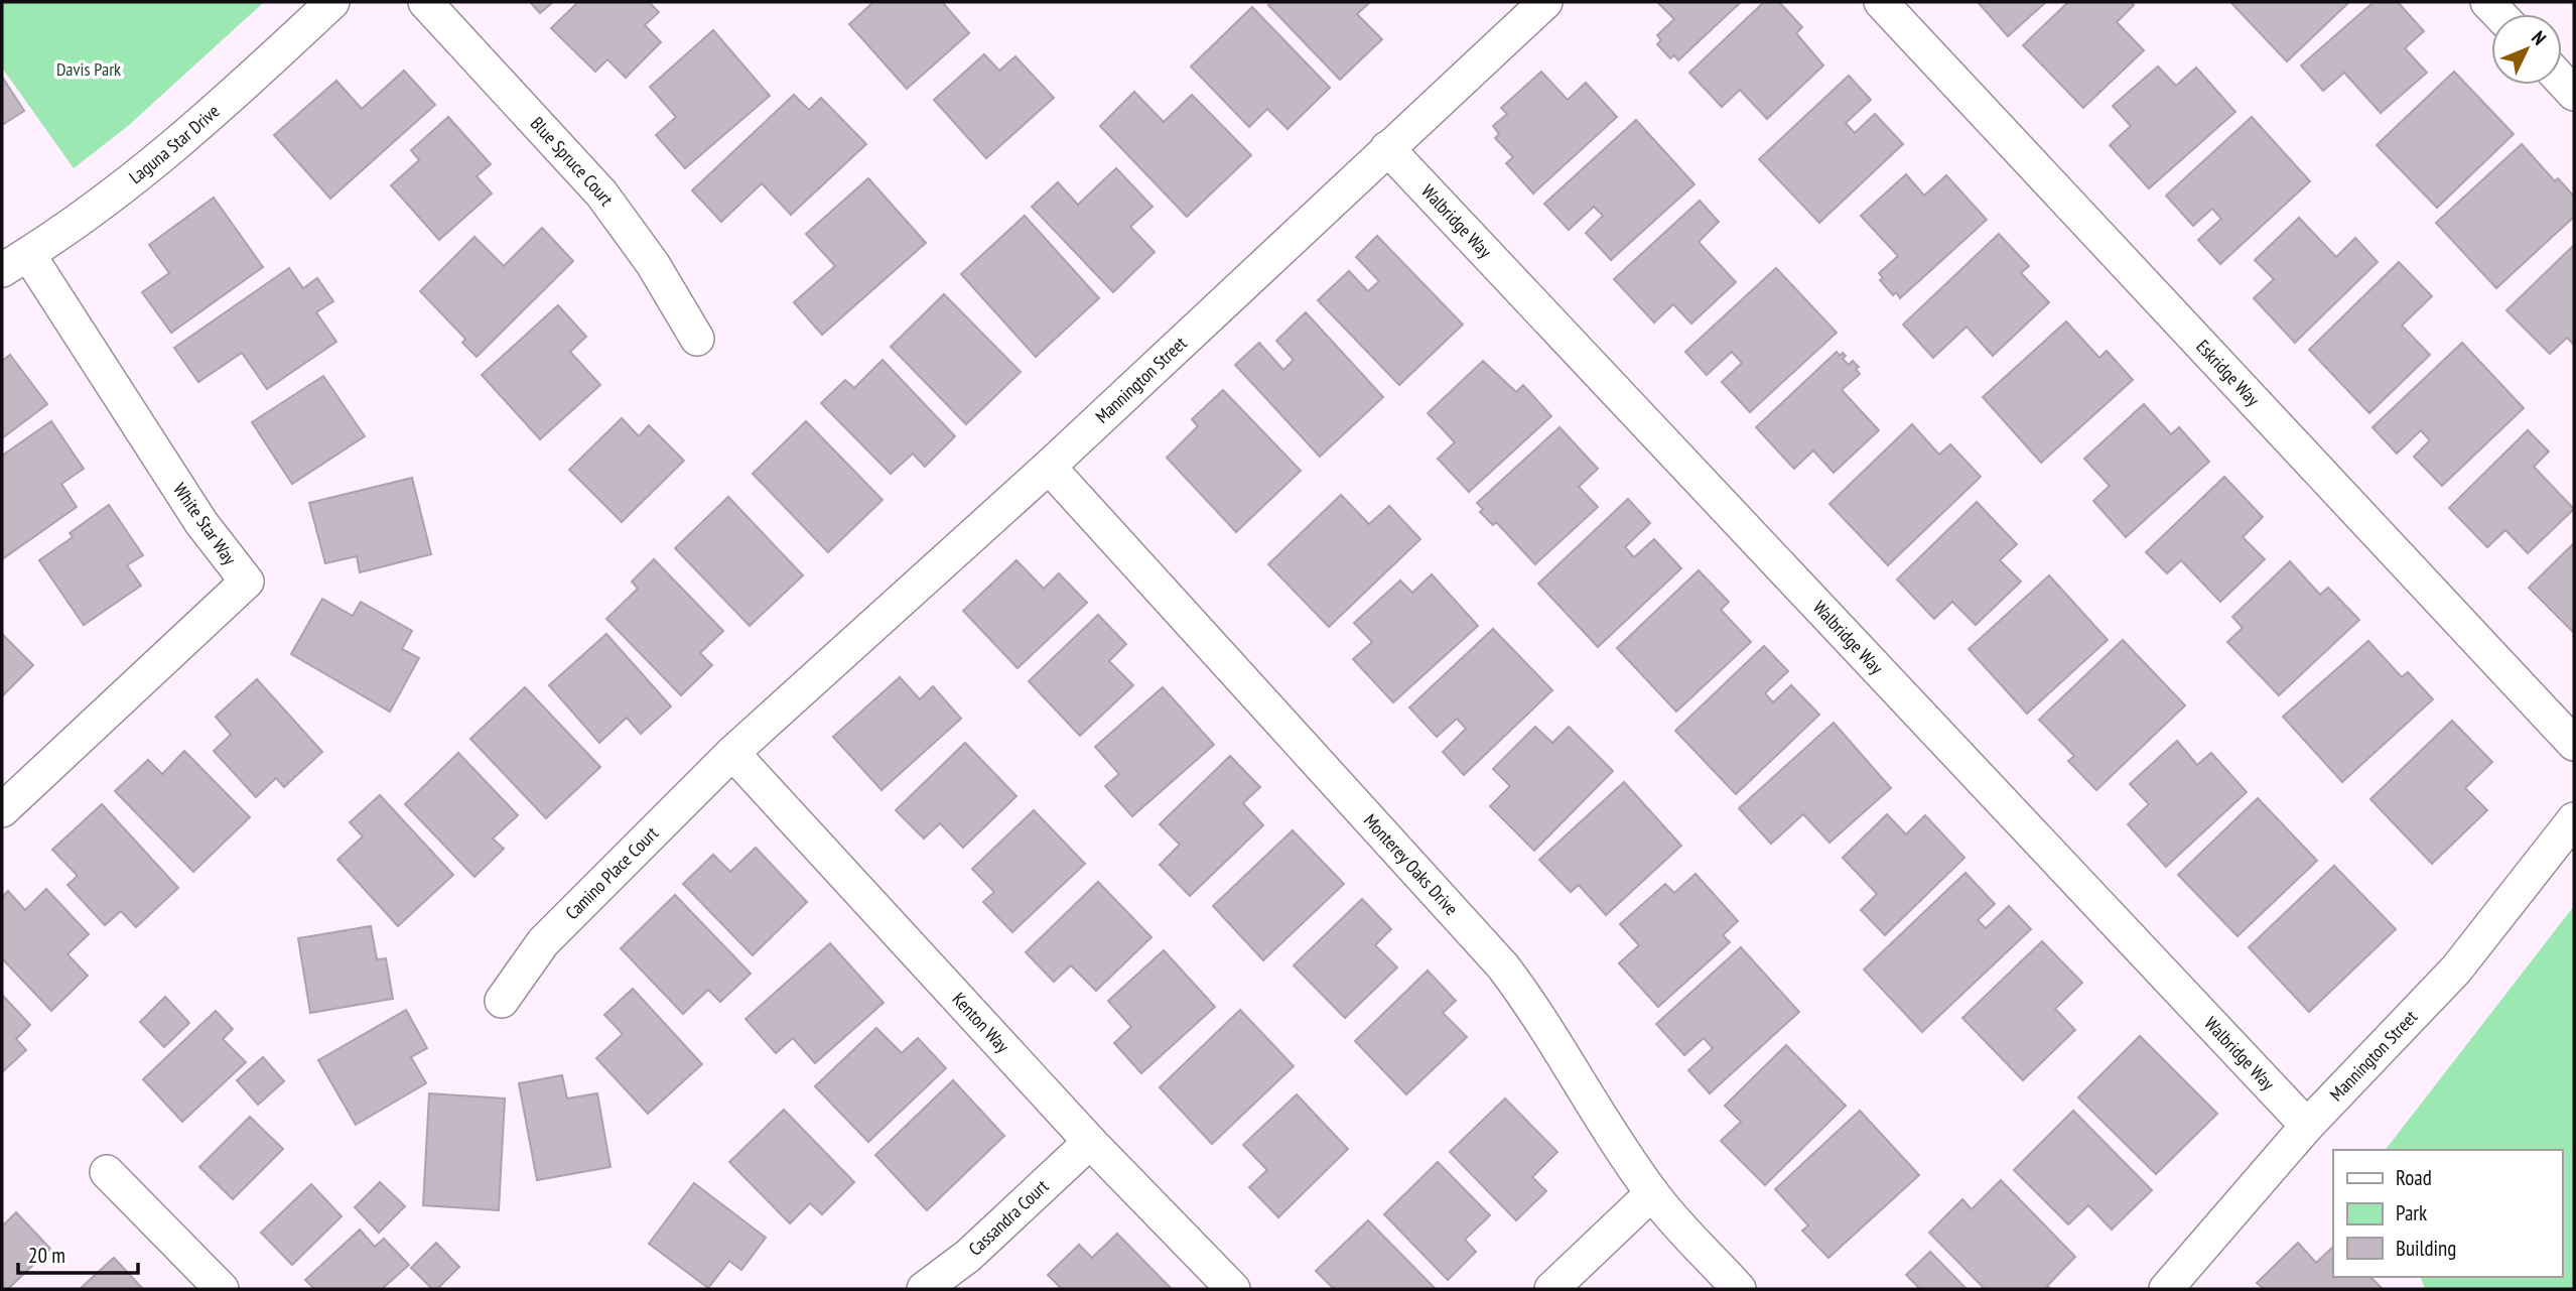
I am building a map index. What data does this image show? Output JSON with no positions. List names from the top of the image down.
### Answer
{
  "streets": {
    "street": [
      "Laguna Star Drive",
      "Blue Spruce Court",
      "Walbridge Way",
      "Eskridge Way",
      "Mannington Street",
      "White Star Way",
      "Monterey Oaks Drive",
      "Camino Place Court",
      "Kenton Way",
      "Cassandra Court"
    ]
  },
  "crossings": [
    ["Laguna Star Drive", "White Star Way"],
    ["Walbridge Way", "Mannington Street"],
    ["Mannington Street", "Monterey Oaks Drive"],
    ["Mannington Street", "Camino Place Court"],
    ["Mannington Street", "Kenton Way"],
    ["Camino Place Court", "Kenton Way"],
    ["Kenton Way", "Cassandra Court"]
  ],
  "parks": ["Davis Park"],
  "legend": ["Road", "Park", "Building"],
  "scale_bar": "20 m",
  "north": "top right"
}
